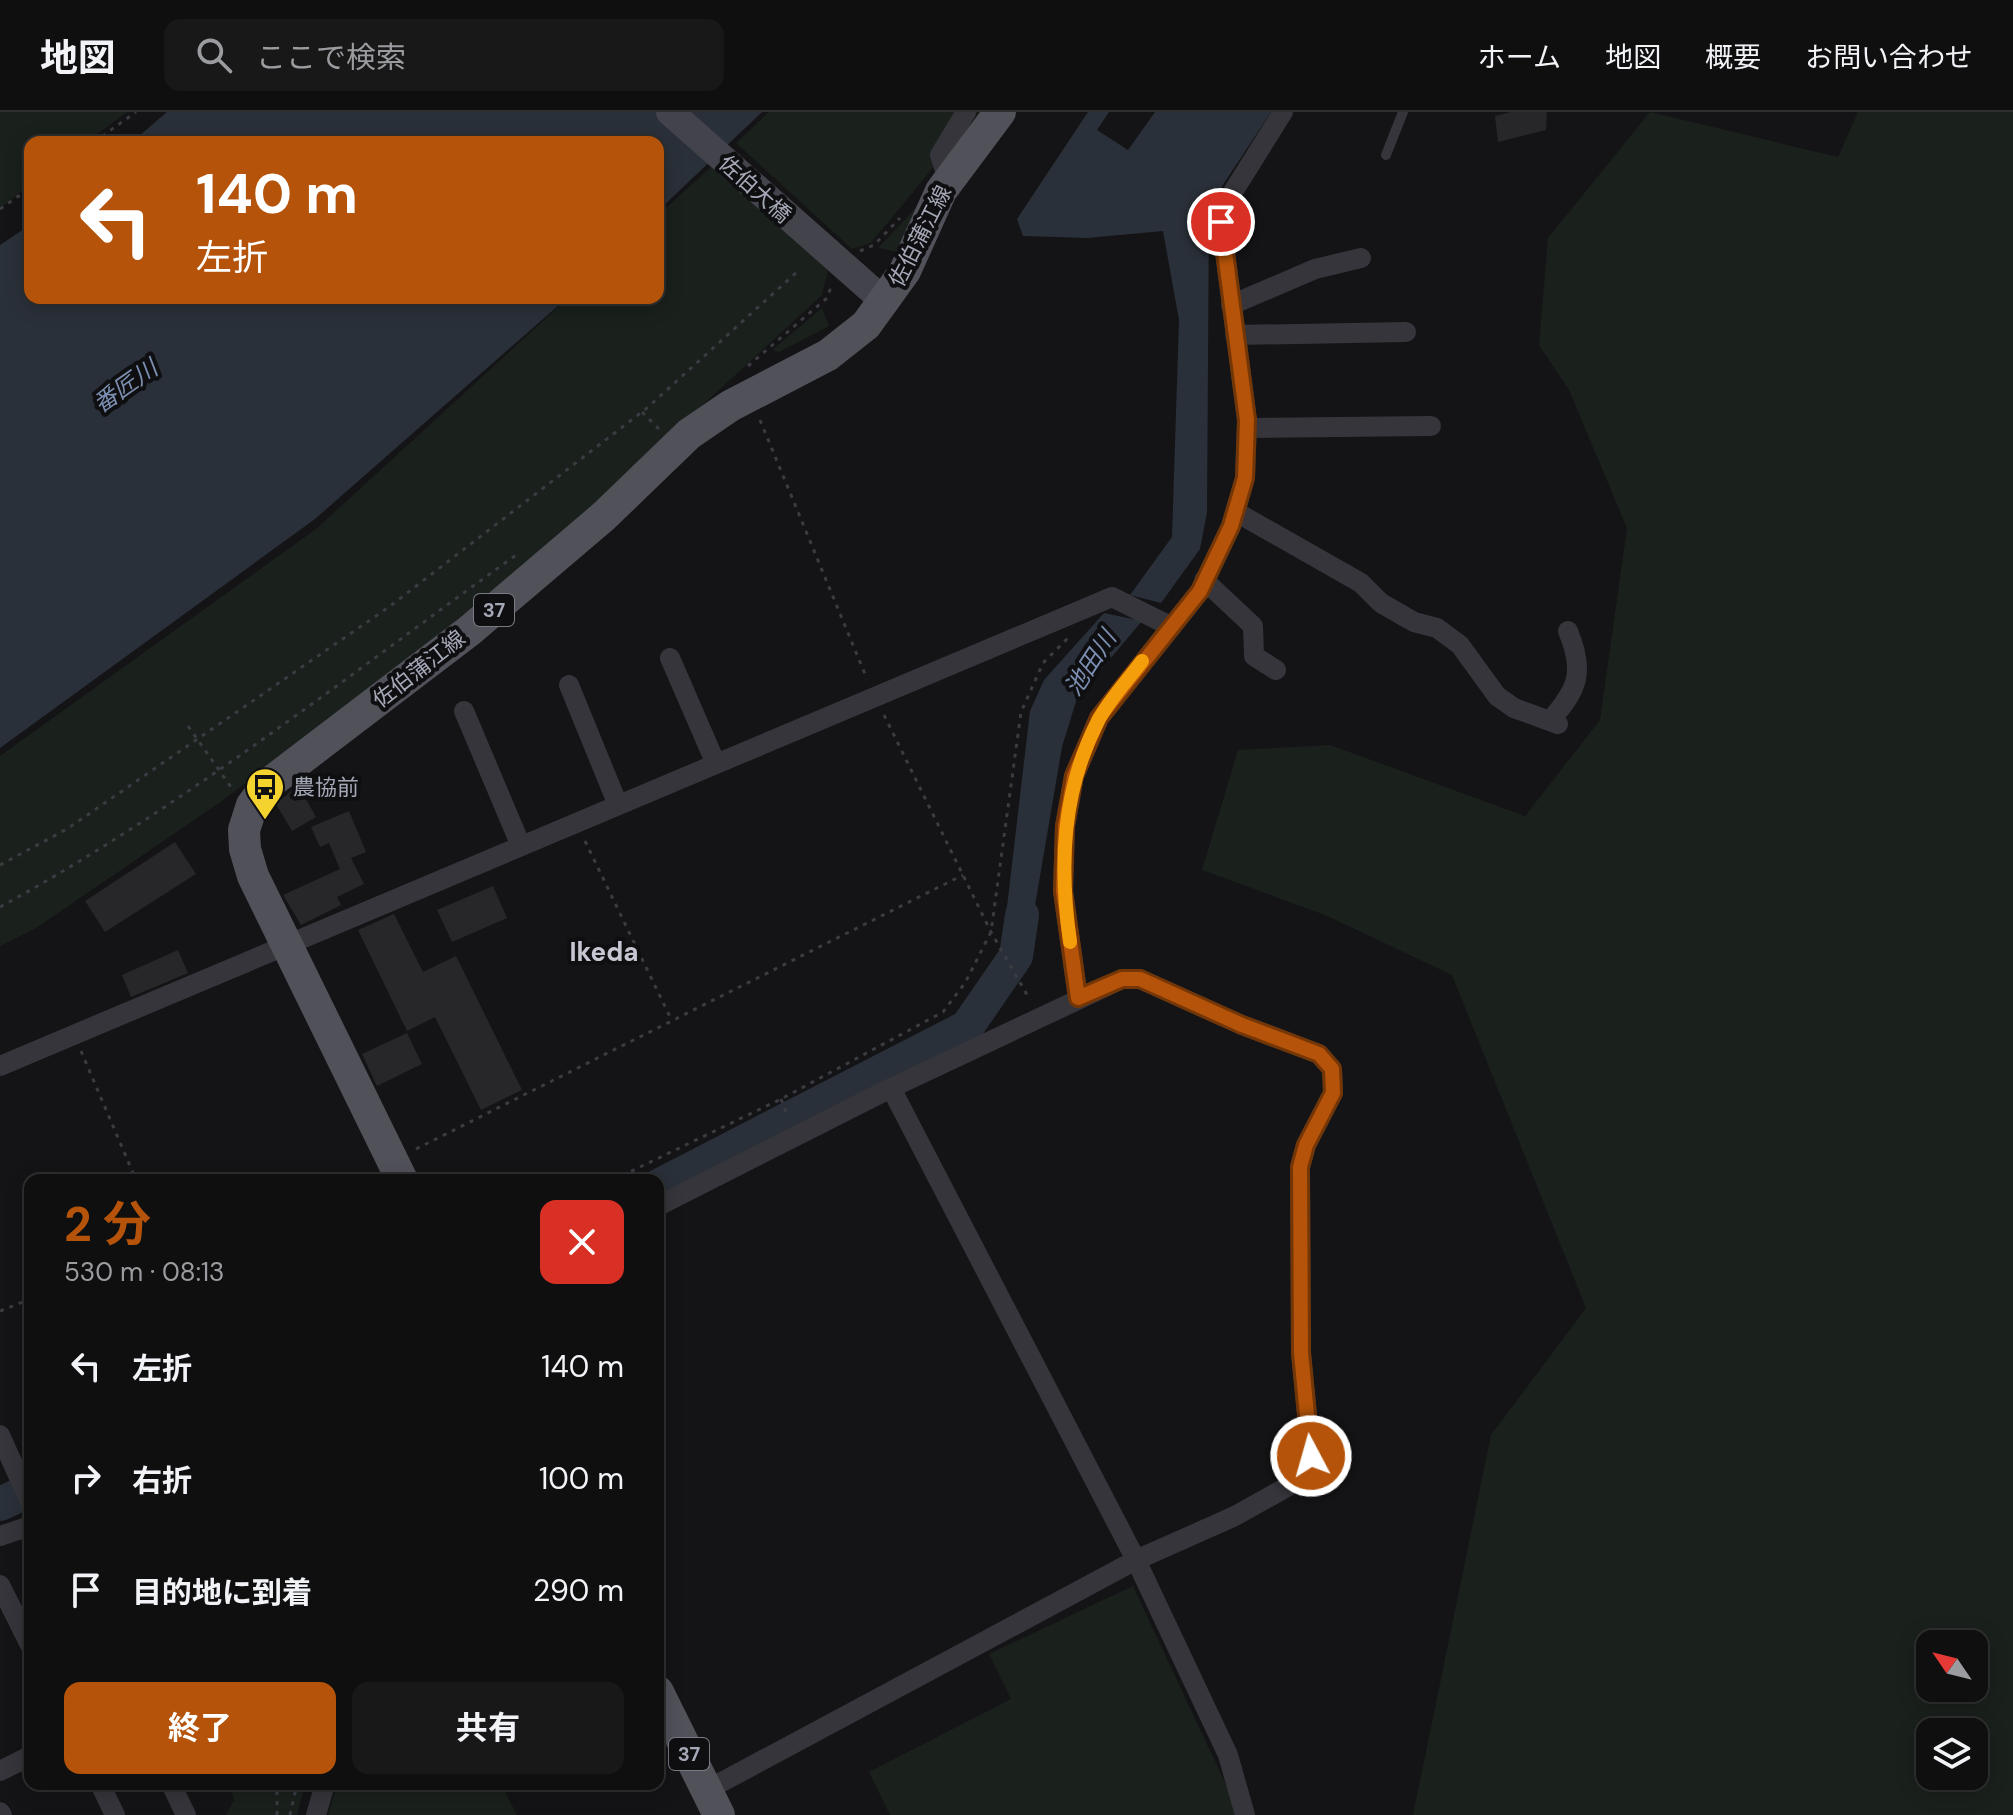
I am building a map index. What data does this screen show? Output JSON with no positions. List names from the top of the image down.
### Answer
{
  "streets": {
    "main road": ["佐伯蒲江線", "37"],
    "street": ["佐伯大橋"]
  },
  "crossings": [
    ["佐伯大橋", "佐伯蒲江線"]
  ],
  "districts": ["Ikeda"],
  "water": ["番匠川", "池田川"],
  "places": {
    "bus stop": ["農協前"]
  },
  "north": "top left",
  "page": {
    "header": "地図",
    "search": "ここで検索",
    "nav": [
      "ホーム",
      "地図",
      "概要",
      "お問い合わせ"
    ],
    "turn": ["140 m", "左折"],
    "heading": ["2 分", "530 m · 08:13"],
    "list": [
      {
        "name": "左折",
        "value": "140 m"
      },
      {
        "name": "右折",
        "value": "100 m"
      },
      {
        "name": "目的地に到着",
        "value": "290 m"
      }
    ],
    "buttons": ["終了", "共有"]
  }
}
